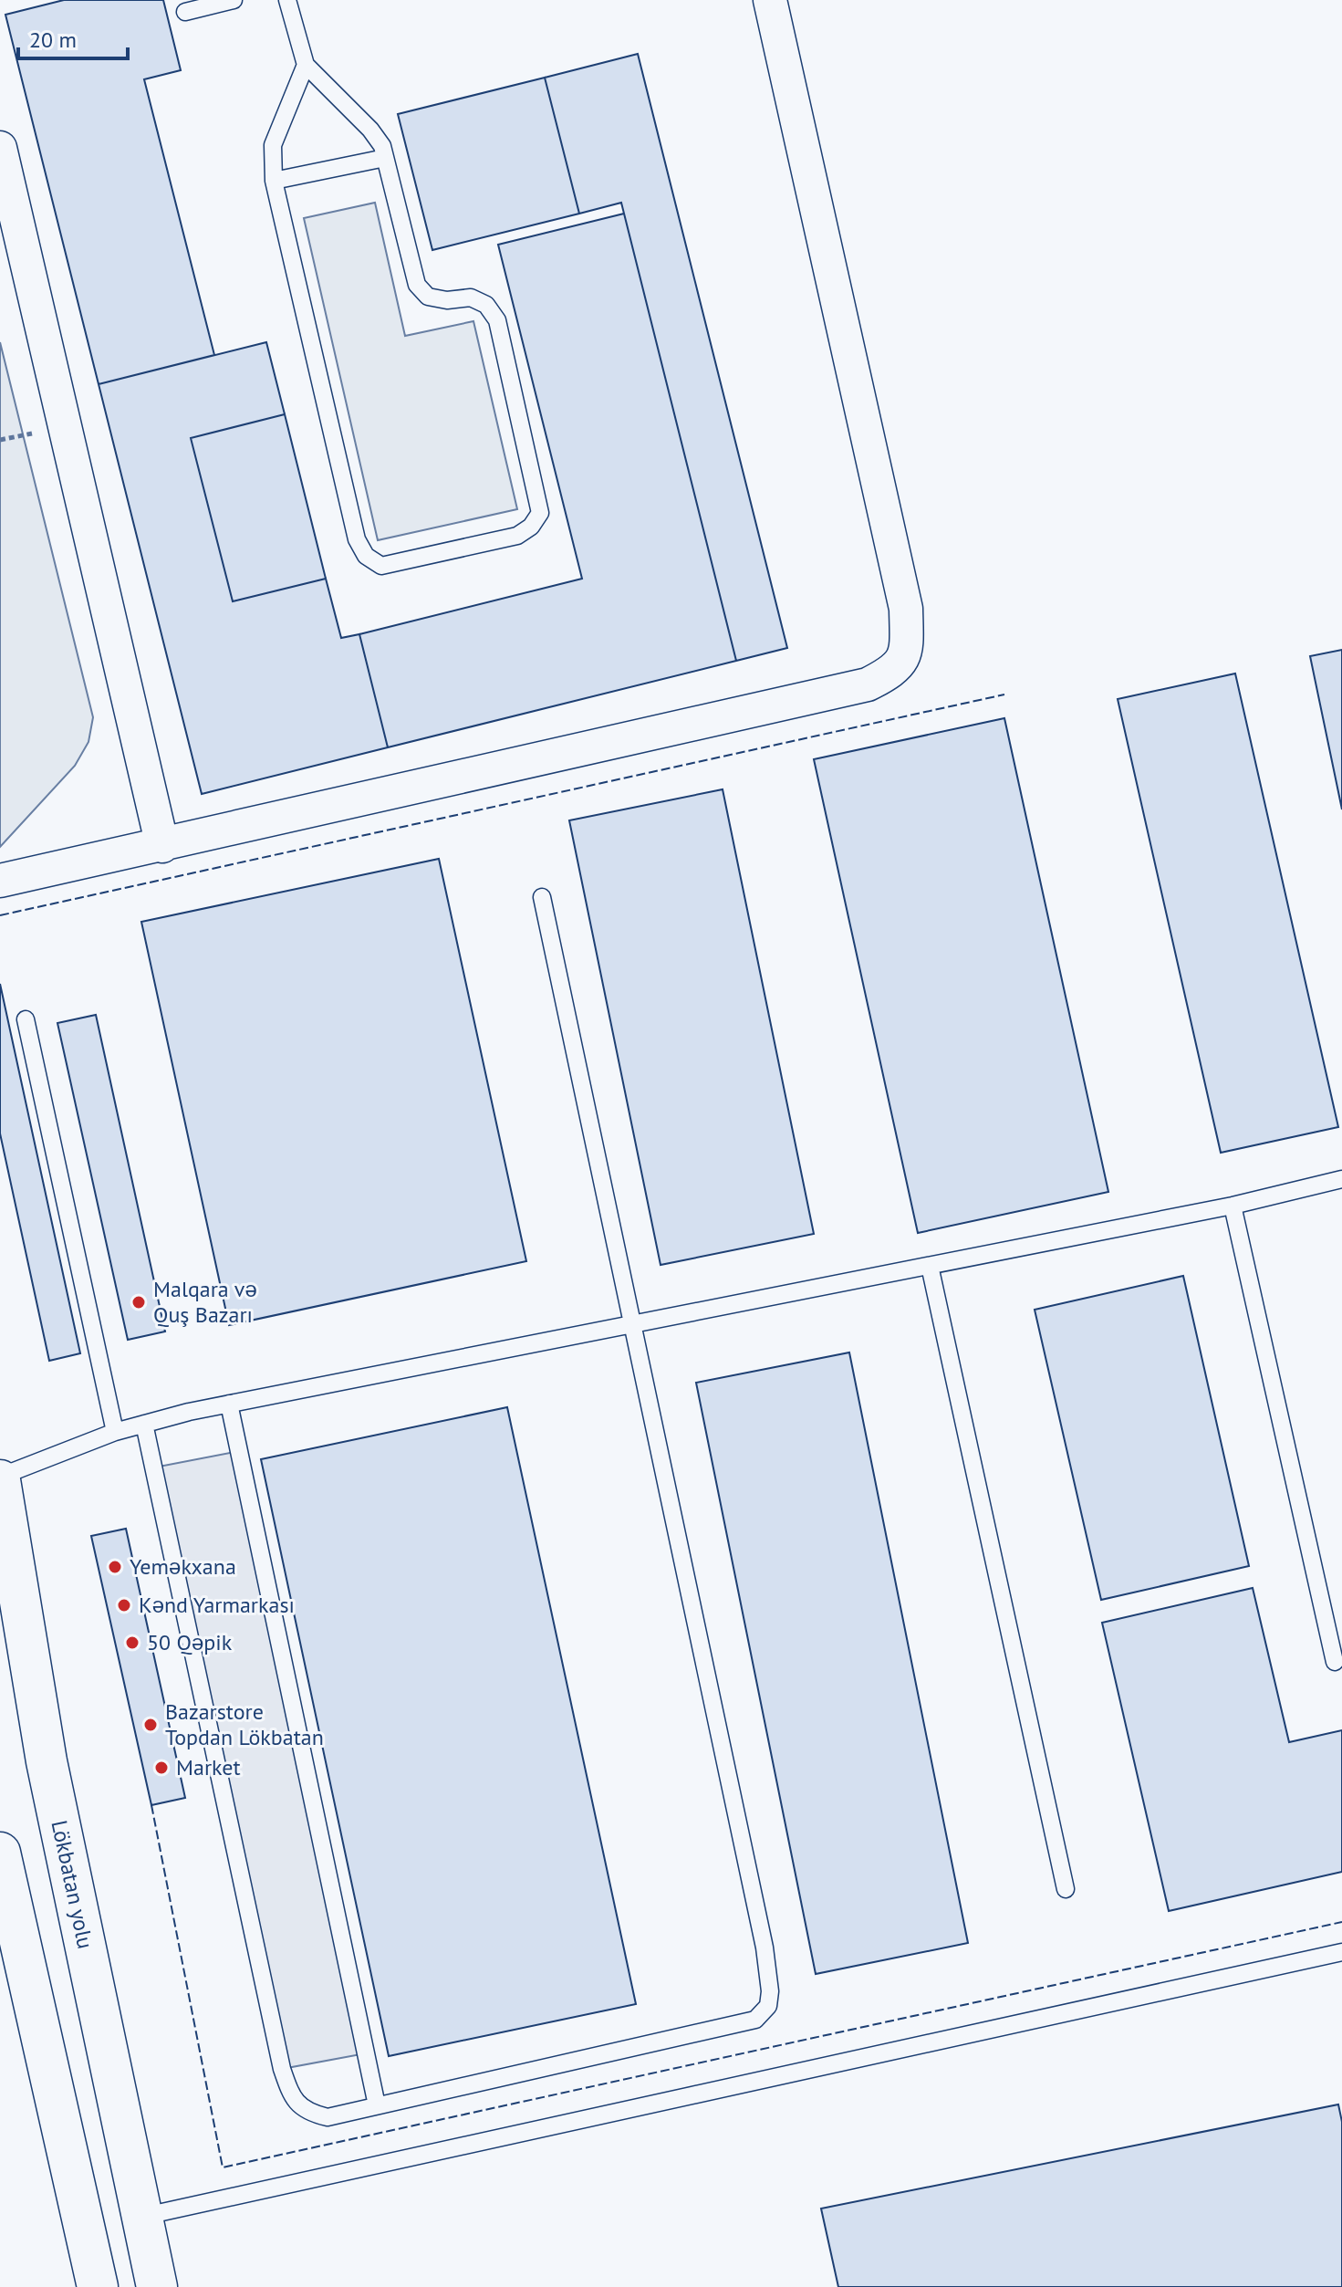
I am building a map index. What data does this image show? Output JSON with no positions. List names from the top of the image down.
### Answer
{
  "streets": {
    "main road": ["Lökbatan yolu"]
  },
  "places": [
    "Malqara və Quş Bazarı",
    "Yeməkxana",
    "Kənd Yarmarkası",
    "50 Qəpik",
    "Bazarstore Topdan Lökbatan",
    "Market"
  ],
  "scale_bar": "20 m"
}
